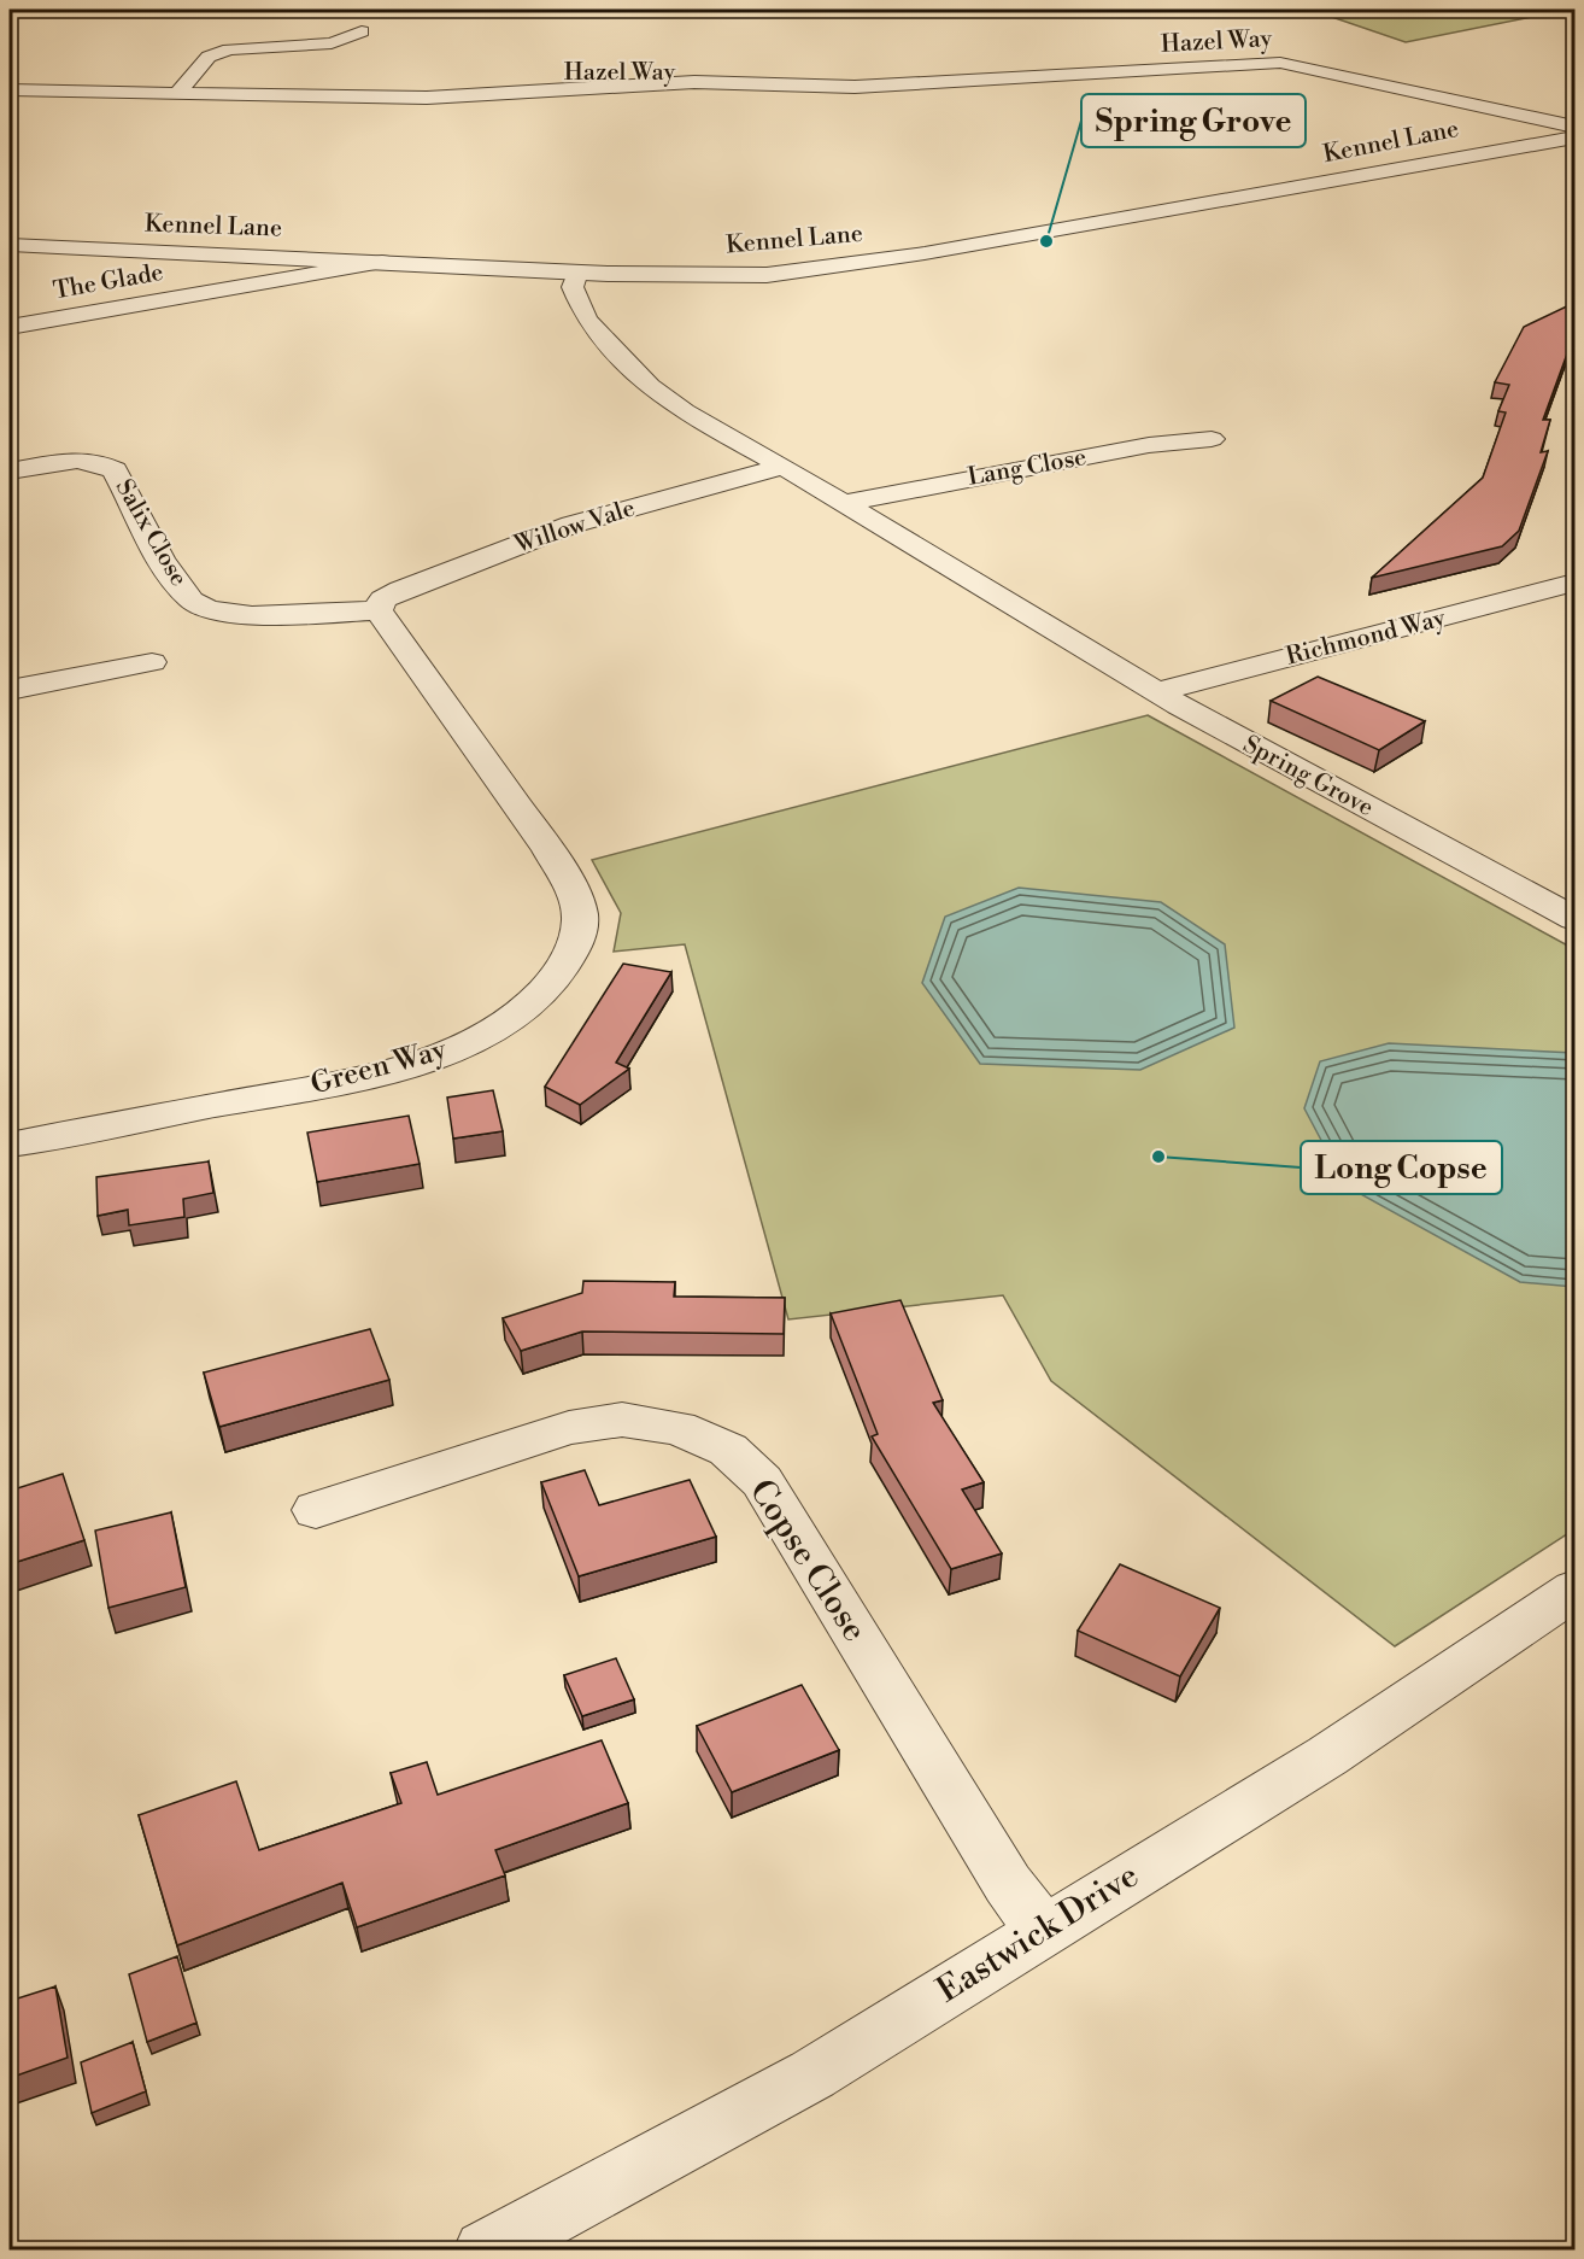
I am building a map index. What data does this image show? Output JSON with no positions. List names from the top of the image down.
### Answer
{
  "streets": {
    "street": [
      "Hazel Way",
      "Kennel Lane",
      "The Glade",
      "Lang Close",
      "Willow Vale",
      "Salix Close",
      "Richmond Way",
      "Spring Grove",
      "Green Way",
      "Copse Close",
      "Eastwick Drive"
    ]
  },
  "crossings": [
    ["Kennel Lane", "The Glade"],
    ["Kennel Lane", "Spring Grove"],
    ["Lang Close", "Spring Grove"],
    ["Willow Vale", "Salix Close"],
    ["Willow Vale", "Spring Grove"],
    ["Willow Vale", "Green Way"],
    ["Salix Close", "Green Way"],
    ["Richmond Way", "Spring Grove"],
    ["Copse Close", "Eastwick Drive"]
  ],
  "places": ["Spring Grove", "Long Copse"]
}
